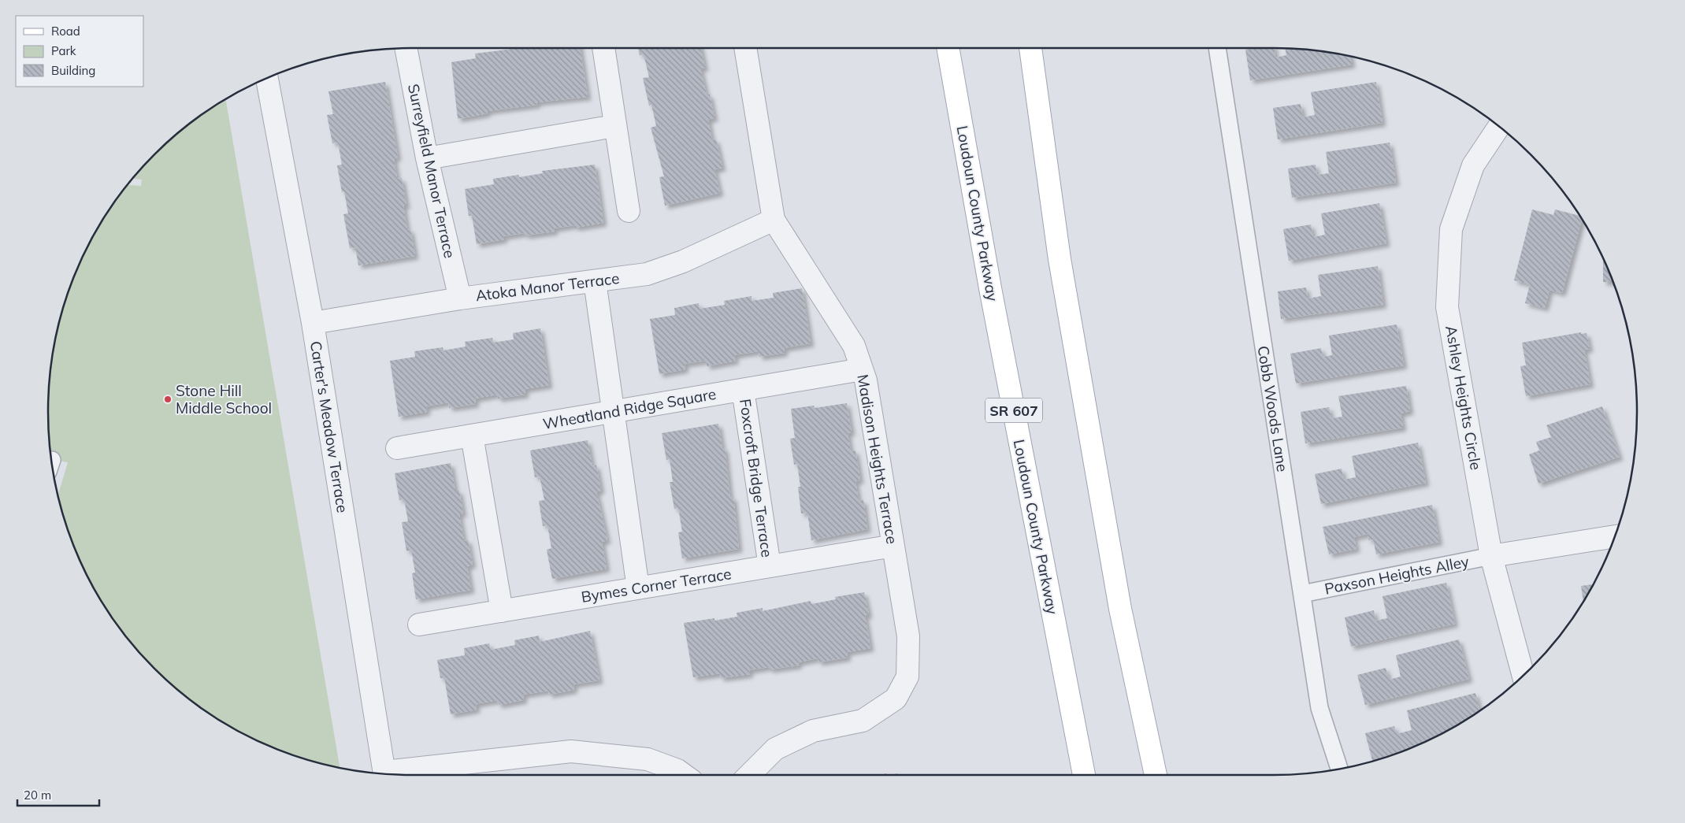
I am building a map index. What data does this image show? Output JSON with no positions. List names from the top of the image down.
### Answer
{
  "streets": {
    "main road": ["Loudoun County Parkway", "SR 607"],
    "street": [
      "Surreyfield Manor Terrace",
      "Atoka Manor Terrace",
      "Ashley Heights Circle",
      "Wheatland Ridge Square",
      "Carter's Meadow Terrace",
      "Madison Heights Terrace",
      "Foxcroft Bridge Terrace",
      "Bymes Corner Terrace"
    ],
    "lane": ["Cobb Woods Lane", "Paxson Heights Alley"]
  },
  "crossings": [
    ["Surreyfield Manor Terrace", "Atoka Manor Terrace"],
    ["Atoka Manor Terrace", "Carter's Meadow Terrace"],
    ["Atoka Manor Terrace", "Madison Heights Terrace"],
    ["Ashley Heights Circle", "Paxson Heights Alley"],
    ["Wheatland Ridge Square", "Madison Heights Terrace"],
    ["Wheatland Ridge Square", "Foxcroft Bridge Terrace"],
    ["Cobb Woods Lane", "Paxson Heights Alley"],
    ["Madison Heights Terrace", "Bymes Corner Terrace"],
    ["Foxcroft Bridge Terrace", "Bymes Corner Terrace"]
  ],
  "places": ["Stone Hill Middle School"],
  "legend": ["Road", "Park", "Building"],
  "scale_bar": "20 m"
}
